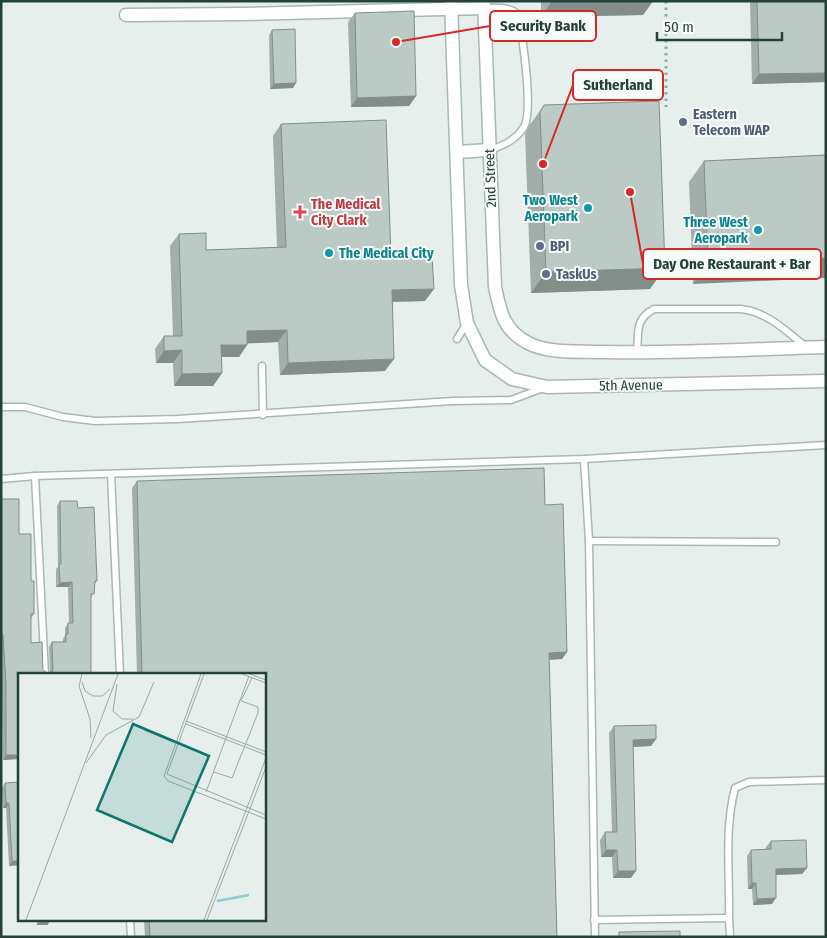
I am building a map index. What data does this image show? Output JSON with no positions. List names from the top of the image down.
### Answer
{
  "streets": {
    "street": ["2nd Street", "5th Avenue"]
  },
  "places": {
    "other": [
      "Security Bank",
      "Eastern Telecom WAP",
      "Sutherland",
      "Day One Restaurant + Bar",
      "Two West Aeropark",
      "Three West Aeropark",
      "BPI",
      "The Medical City",
      "TaskUs"
    ],
    "health": ["The Medical City Clark"]
  },
  "scale_bar": "50 m"
}
